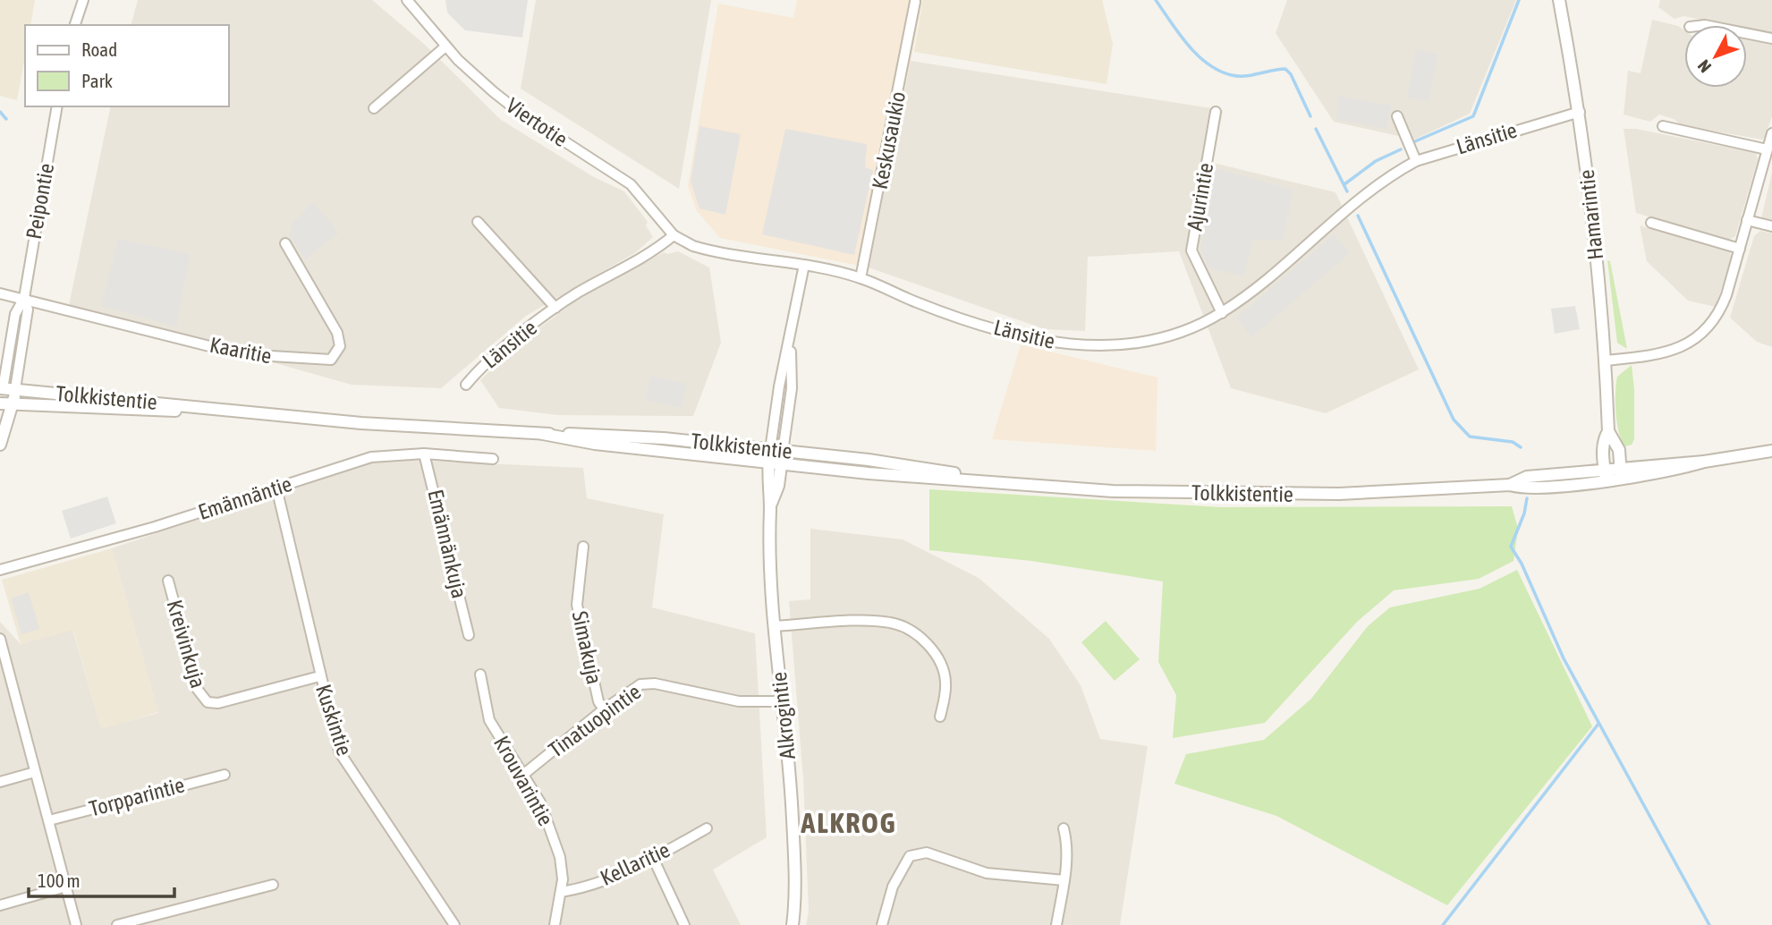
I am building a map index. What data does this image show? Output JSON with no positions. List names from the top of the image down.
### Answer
{
  "streets": {
    "street": [
      "Viertotie",
      "Länsitie",
      "Keskusaukio",
      "Ajurintie",
      "Peipontie",
      "Hamarintie",
      "Kaaritie",
      "Tolkkistentie",
      "Emännäntie",
      "Emännänkuja",
      "Kreivinkuja",
      "Simakuja",
      "Alkrogintie",
      "Kuskintie",
      "Tinatuopintie",
      "Krouvarintie",
      "Torpparintie",
      "Kellaritie"
    ]
  },
  "crossings": [
    ["Viertotie", "Länsitie"],
    ["Länsitie", "Keskusaukio"],
    ["Länsitie", "Ajurintie"],
    ["Länsitie", "Hamarintie"],
    ["Peipontie", "Kaaritie"],
    ["Peipontie", "Tolkkistentie"],
    ["Hamarintie", "Tolkkistentie"],
    ["Tolkkistentie", "Alkrogintie"],
    ["Emännäntie", "Emännänkuja"],
    ["Emännäntie", "Kuskintie"],
    ["Kreivinkuja", "Kuskintie"],
    ["Simakuja", "Tinatuopintie"],
    ["Alkrogintie", "Tinatuopintie"],
    ["Tinatuopintie", "Krouvarintie"],
    ["Krouvarintie", "Kellaritie"]
  ],
  "districts": ["ALKROG"],
  "legend": ["Road", "Park"],
  "scale_bar": "100 m",
  "north": "bottom left"
}
